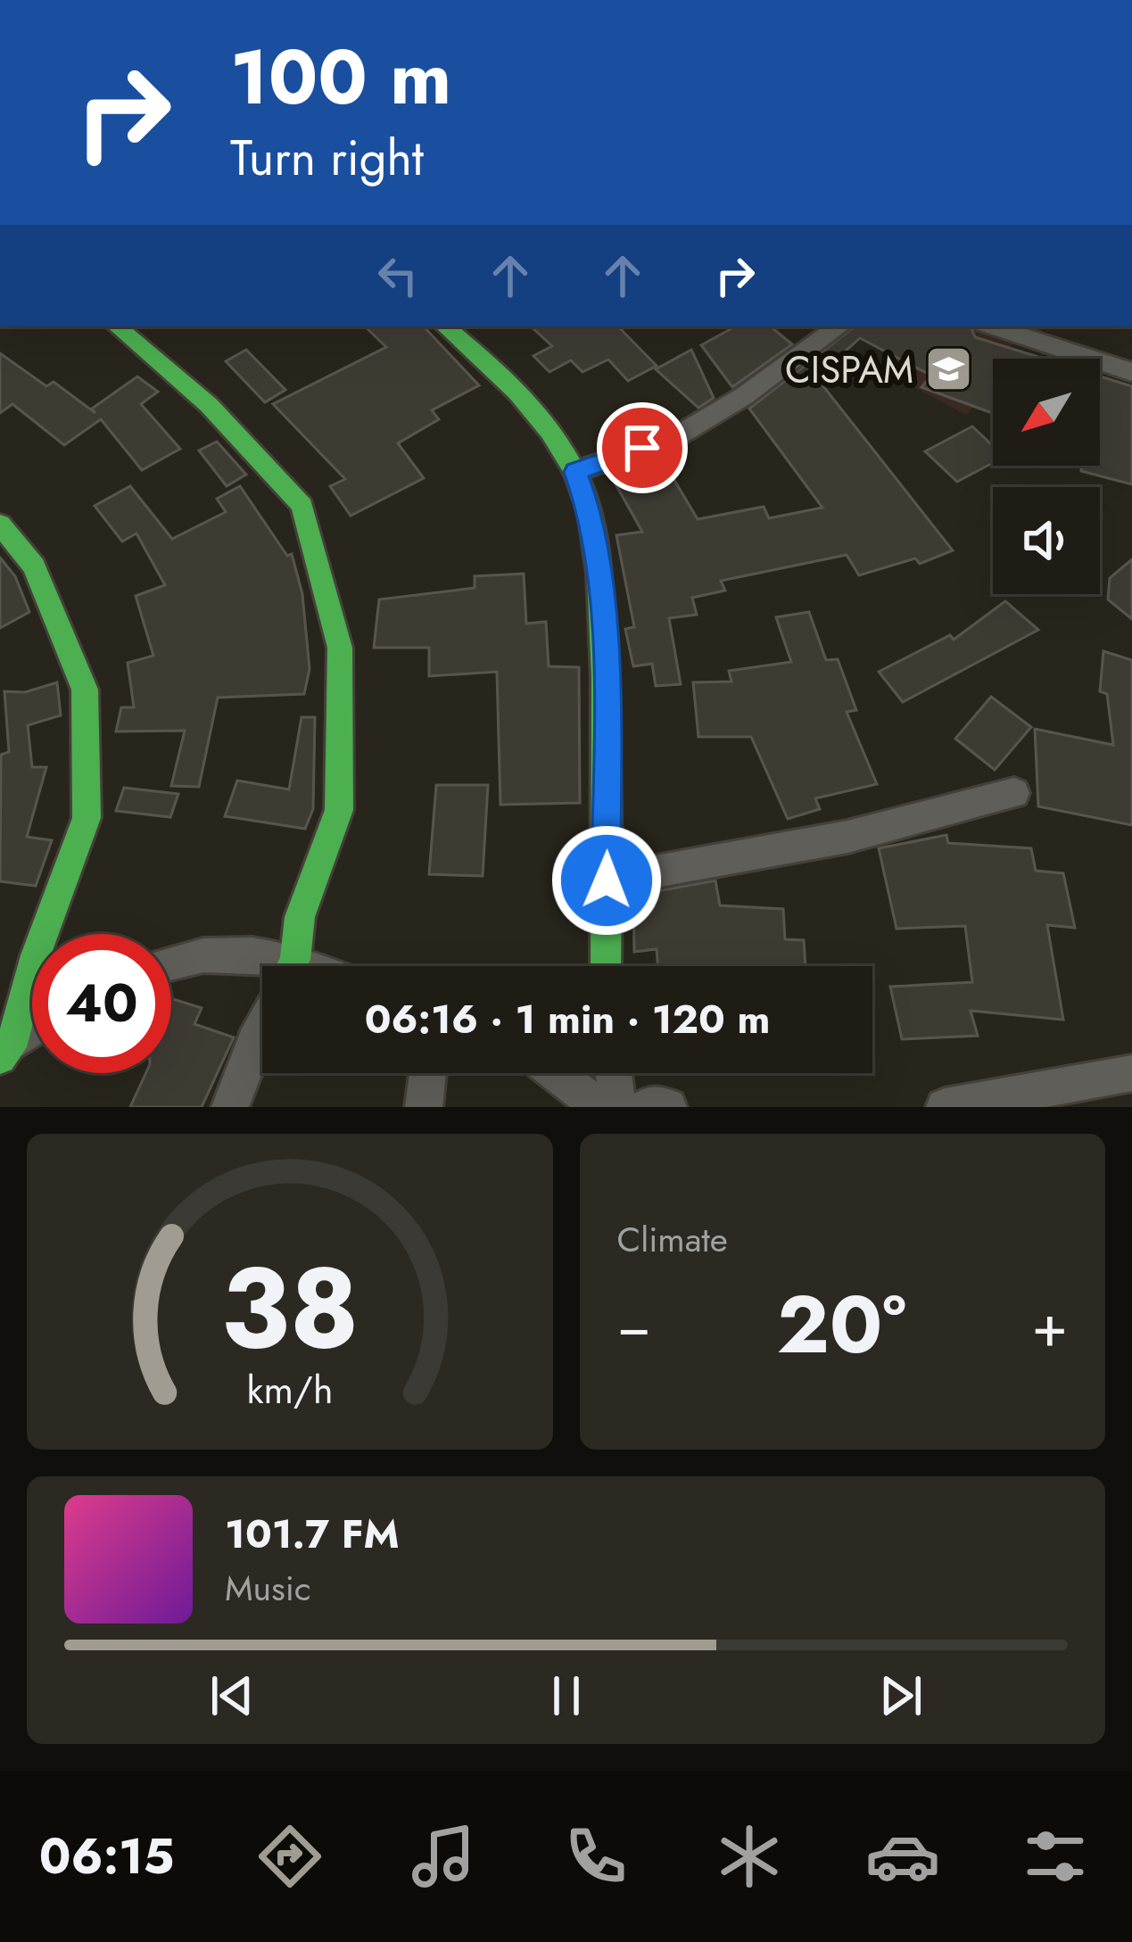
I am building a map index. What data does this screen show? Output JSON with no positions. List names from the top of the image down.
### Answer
{
  "places": {
    "school or university": ["CISPAM"]
  },
  "north": "bottom left",
  "page": {
    "turn": ["100 m", "Turn right"],
    "limit": "40",
    "trip": "06:16 · 1 min · 120 m",
    "tile": "Climate",
    "heat": ["−", "20°", "+"],
    "song": ["101.7 FM", "Music"],
    "tabs": "06:15",
    "gauge": ["38", "km/h"]
  }
}
